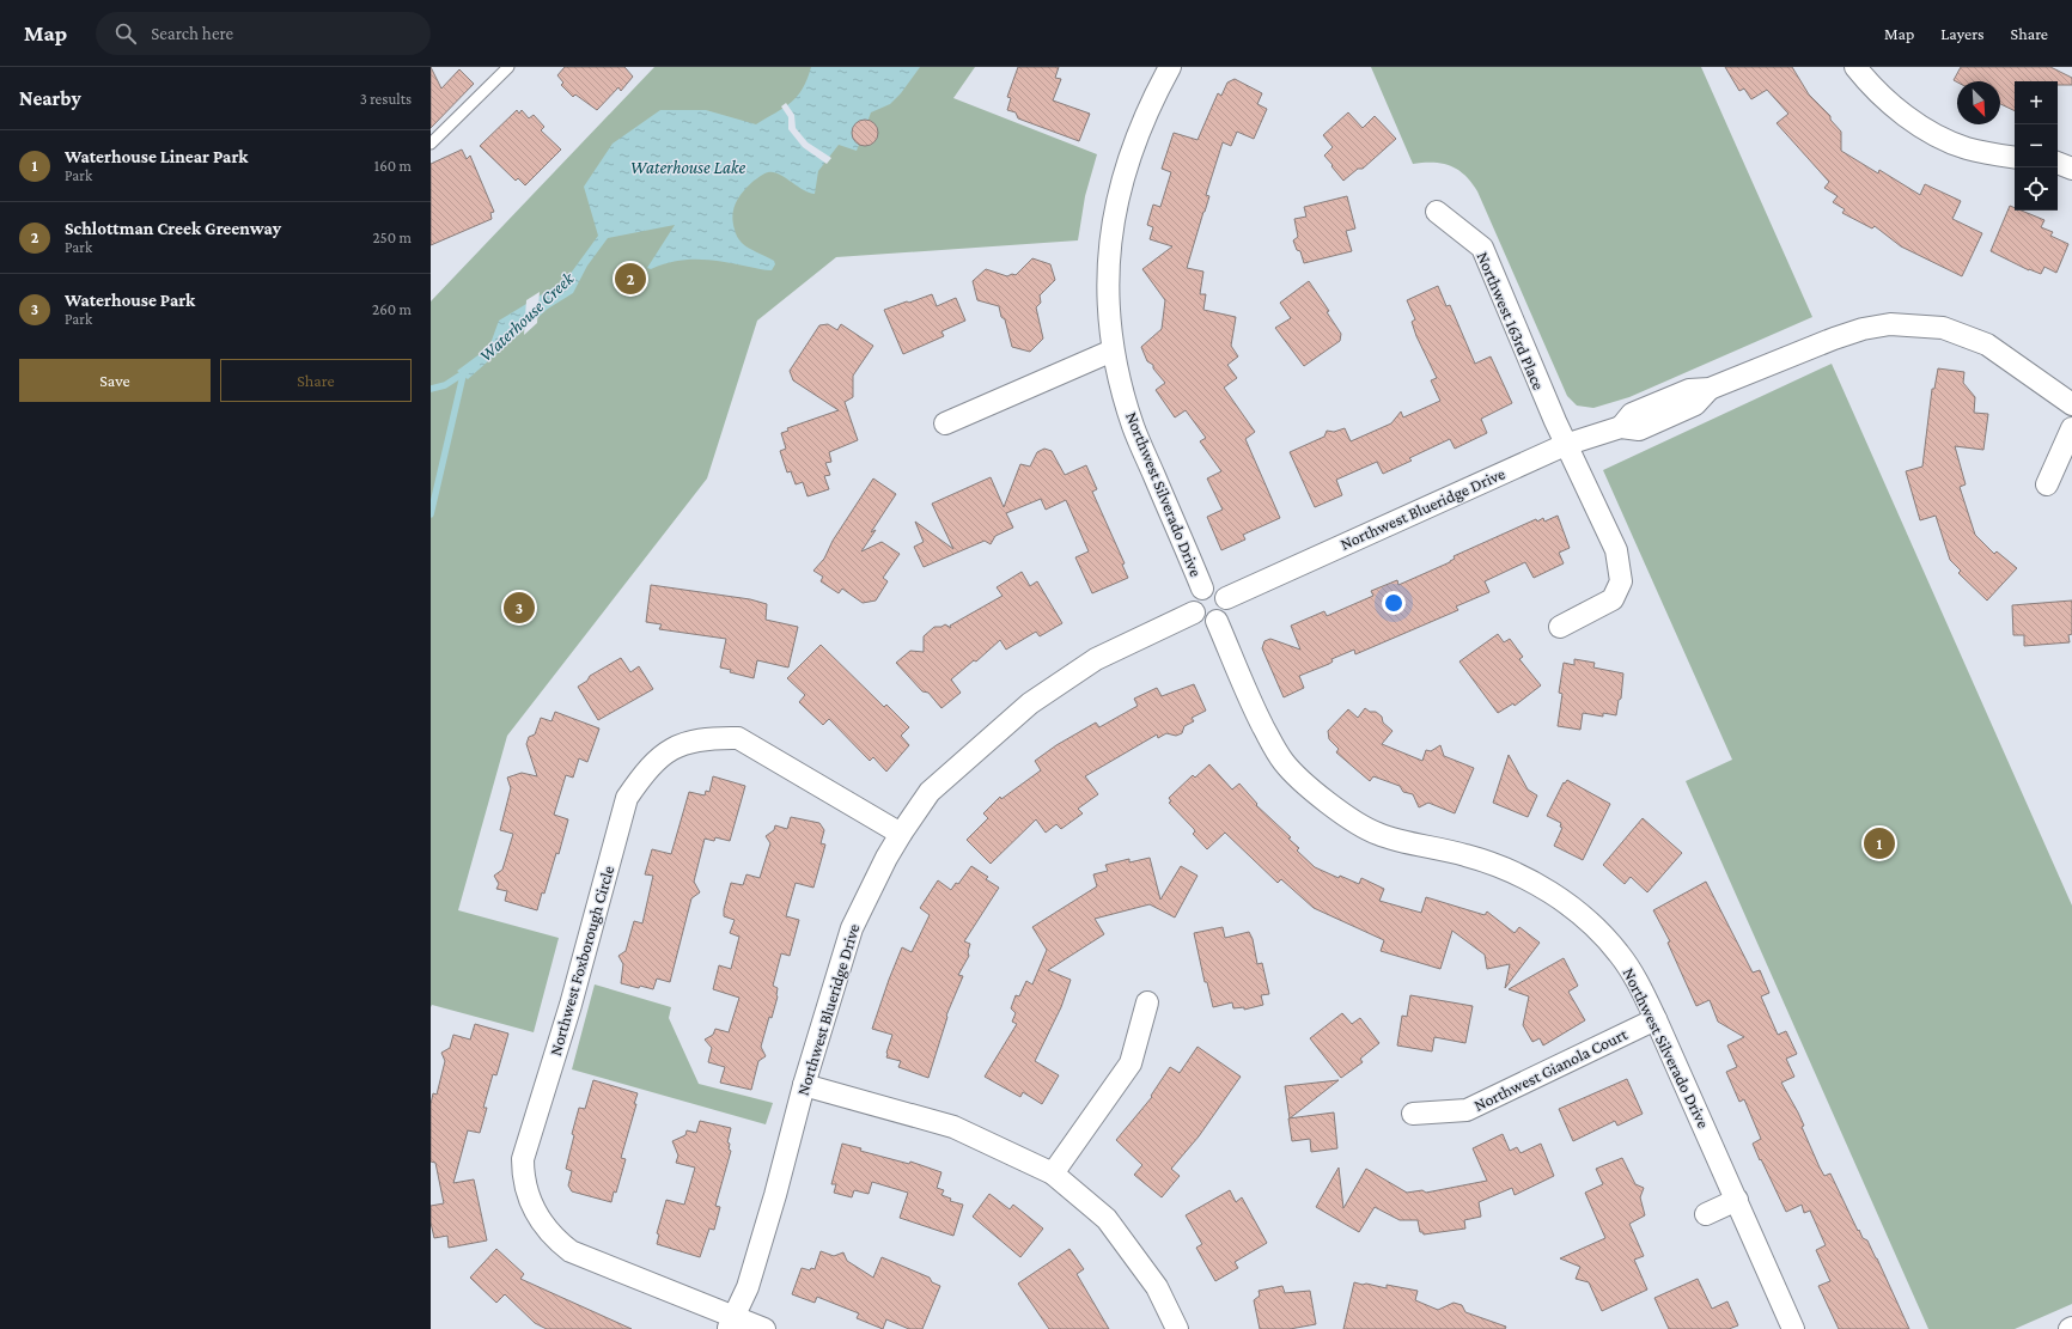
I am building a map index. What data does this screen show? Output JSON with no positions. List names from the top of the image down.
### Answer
{
  "streets": {
    "street": [
      "Northwest 163rd Place",
      "Northwest Silverado Drive",
      "Northwest Blueridge Drive",
      "Northwest Foxborough Circle",
      "Northwest Gianola Court"
    ]
  },
  "crossings": [
    ["Northwest 163rd Place", "Northwest Blueridge Drive"],
    ["Northwest Silverado Drive", "Northwest Blueridge Drive"],
    ["Northwest Silverado Drive", "Northwest Gianola Court"],
    ["Northwest Blueridge Drive", "Northwest Foxborough Circle"]
  ],
  "water": ["Waterhouse Lake", "Waterhouse Creek"],
  "north": "bottom right",
  "page": {
    "header": "Map",
    "search": "Search here",
    "nav": ["Map", "Layers", "Share"],
    "heading": ["Nearby", "3 results"],
    "map_buttons": ["+", "−"],
    "list": [
      {
        "mark": "1",
        "name": "Waterhouse Linear Park",
        "note": "Park",
        "value": "160 m"
      },
      {
        "mark": "2",
        "name": "Schlottman Creek Greenway",
        "note": "Park",
        "value": "250 m"
      },
      {
        "mark": "3",
        "name": "Waterhouse Park",
        "note": "Park",
        "value": "260 m"
      }
    ],
    "pins": ["2", "3", "1"],
    "buttons": ["Save", "Share"]
  }
}
